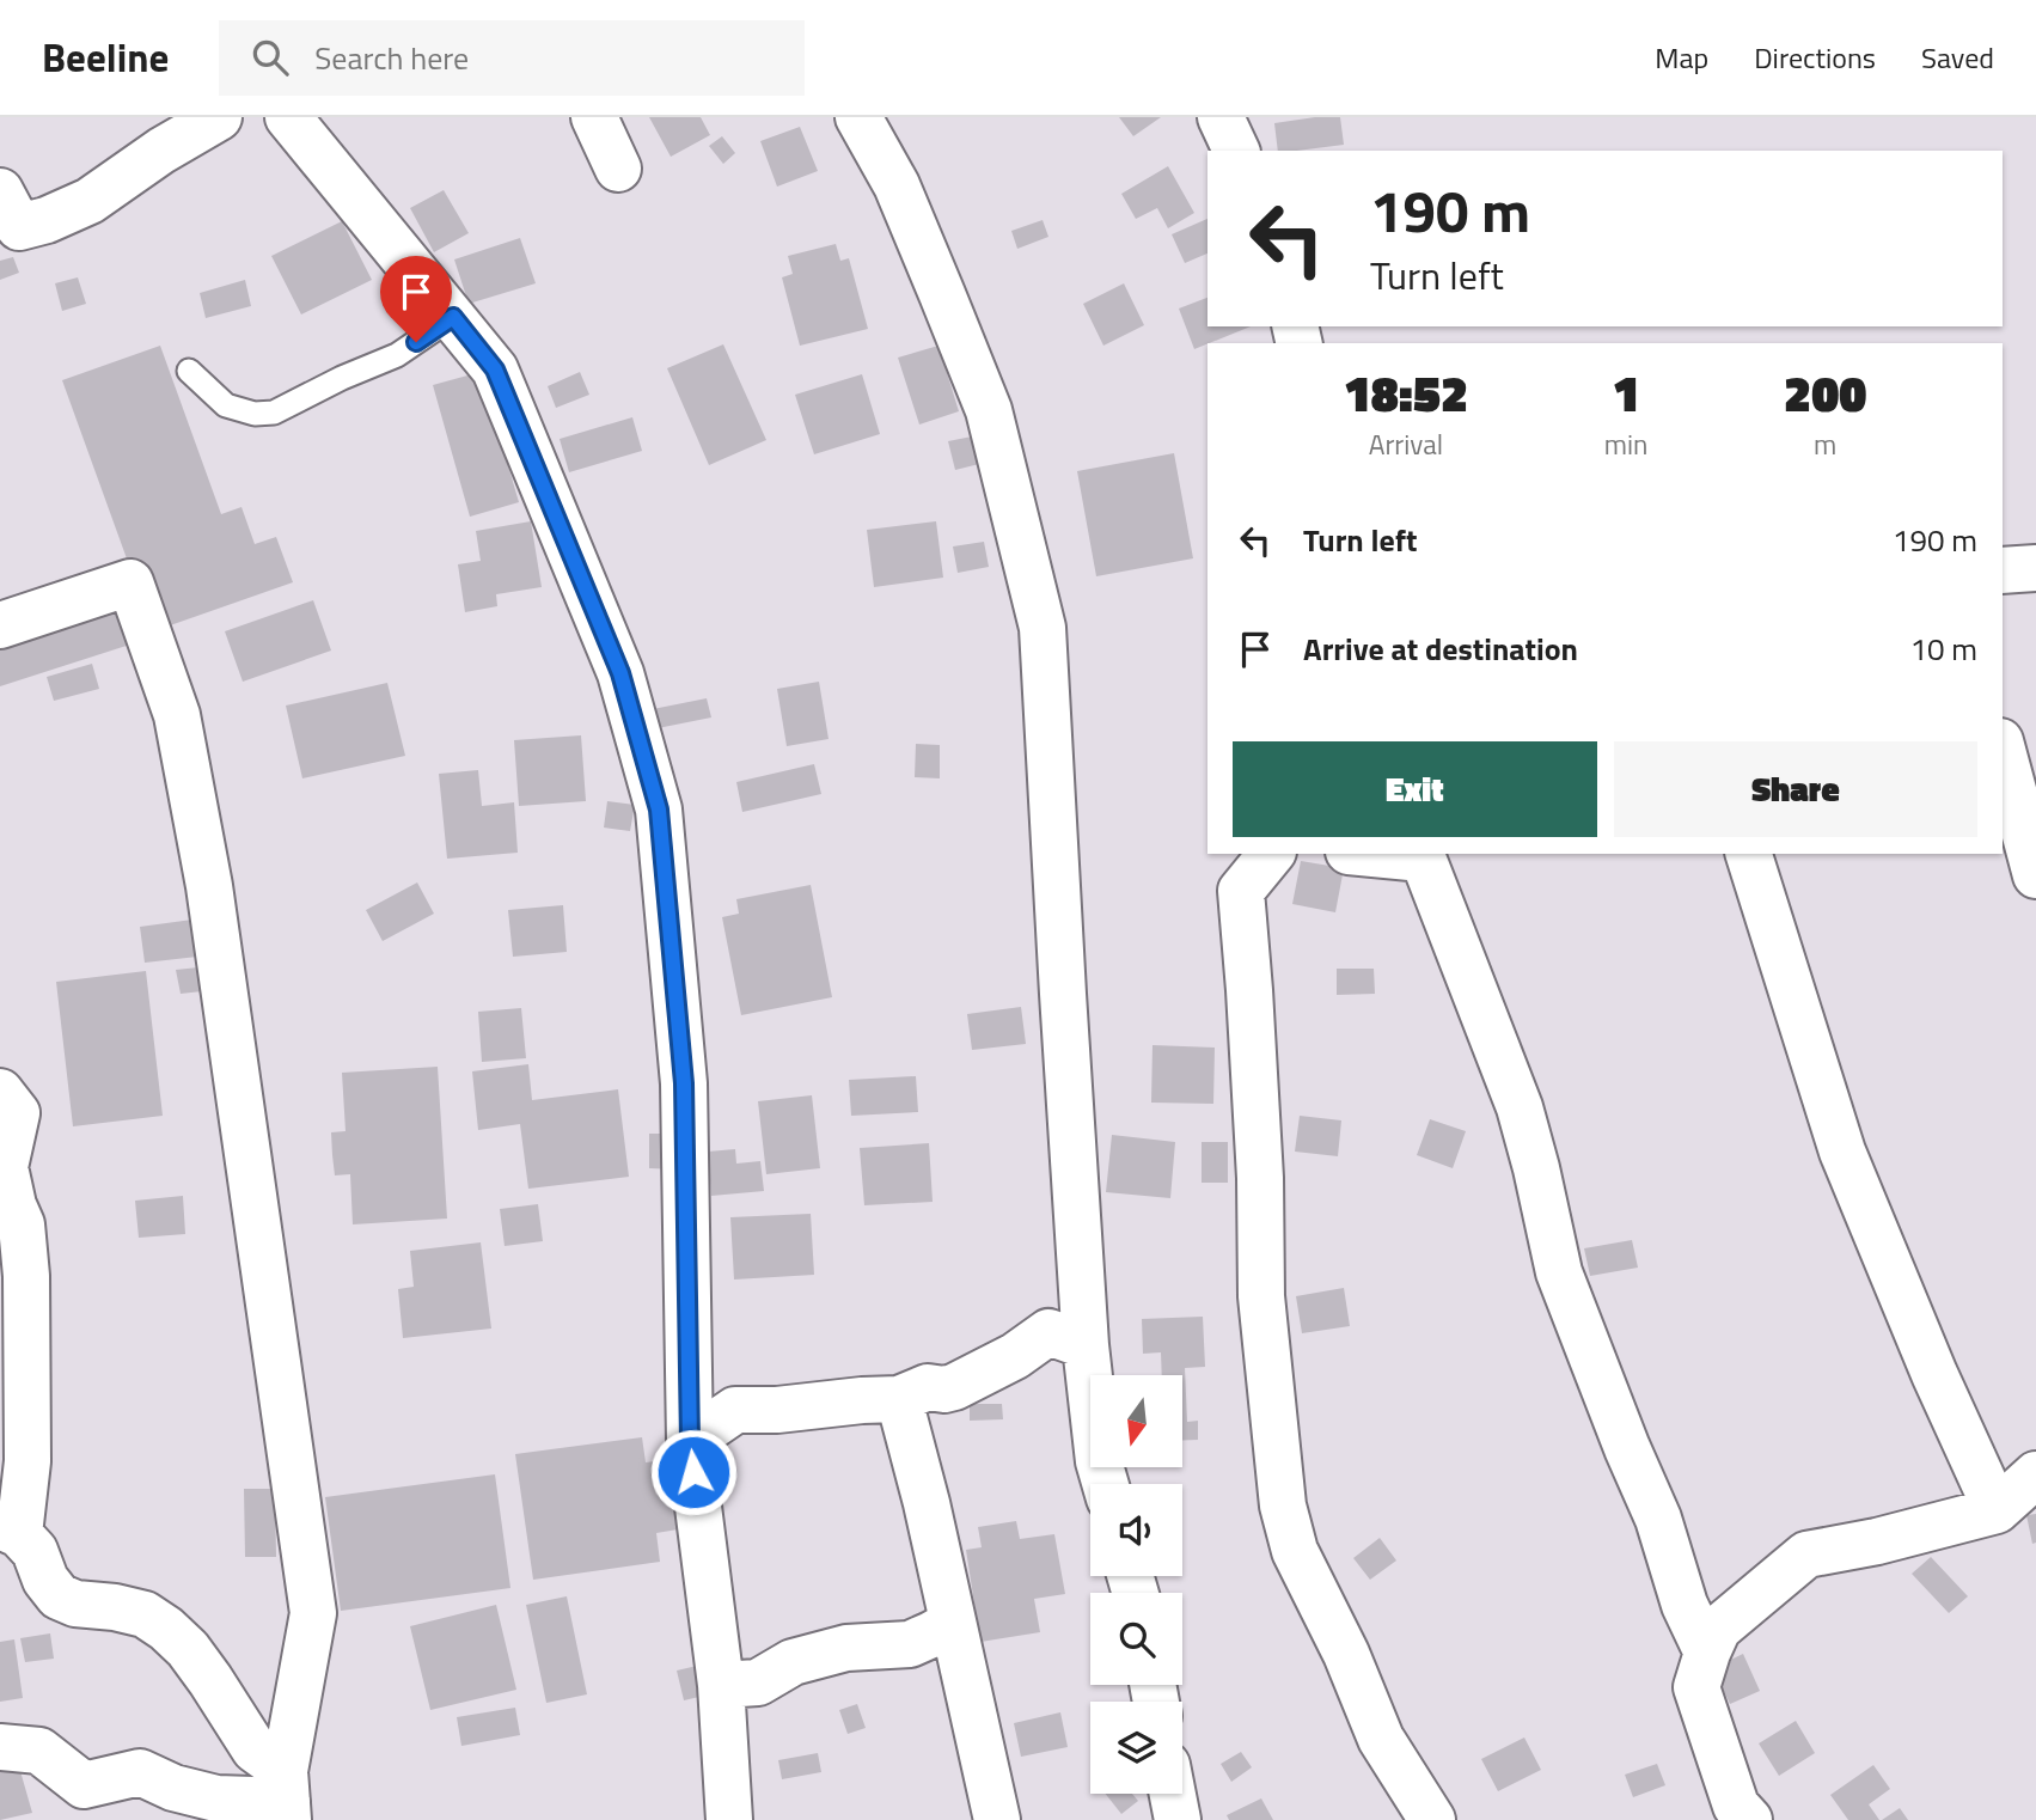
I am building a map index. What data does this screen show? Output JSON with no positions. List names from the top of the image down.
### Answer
{
  "north": "bottom",
  "page": {
    "header": "Beeline",
    "search": "Search here",
    "nav": ["Map", "Directions", "Saved"],
    "turn": ["190 m", "Turn left"],
    "eta": [
      "18:52",
      "Arrival",
      "1",
      "min",
      "200",
      "m"
    ],
    "list": [
      {
        "name": "Turn left",
        "value": "190 m"
      },
      {
        "name": "Arrive at destination",
        "value": "10 m"
      }
    ],
    "buttons": ["Exit", "Share"]
  }
}
